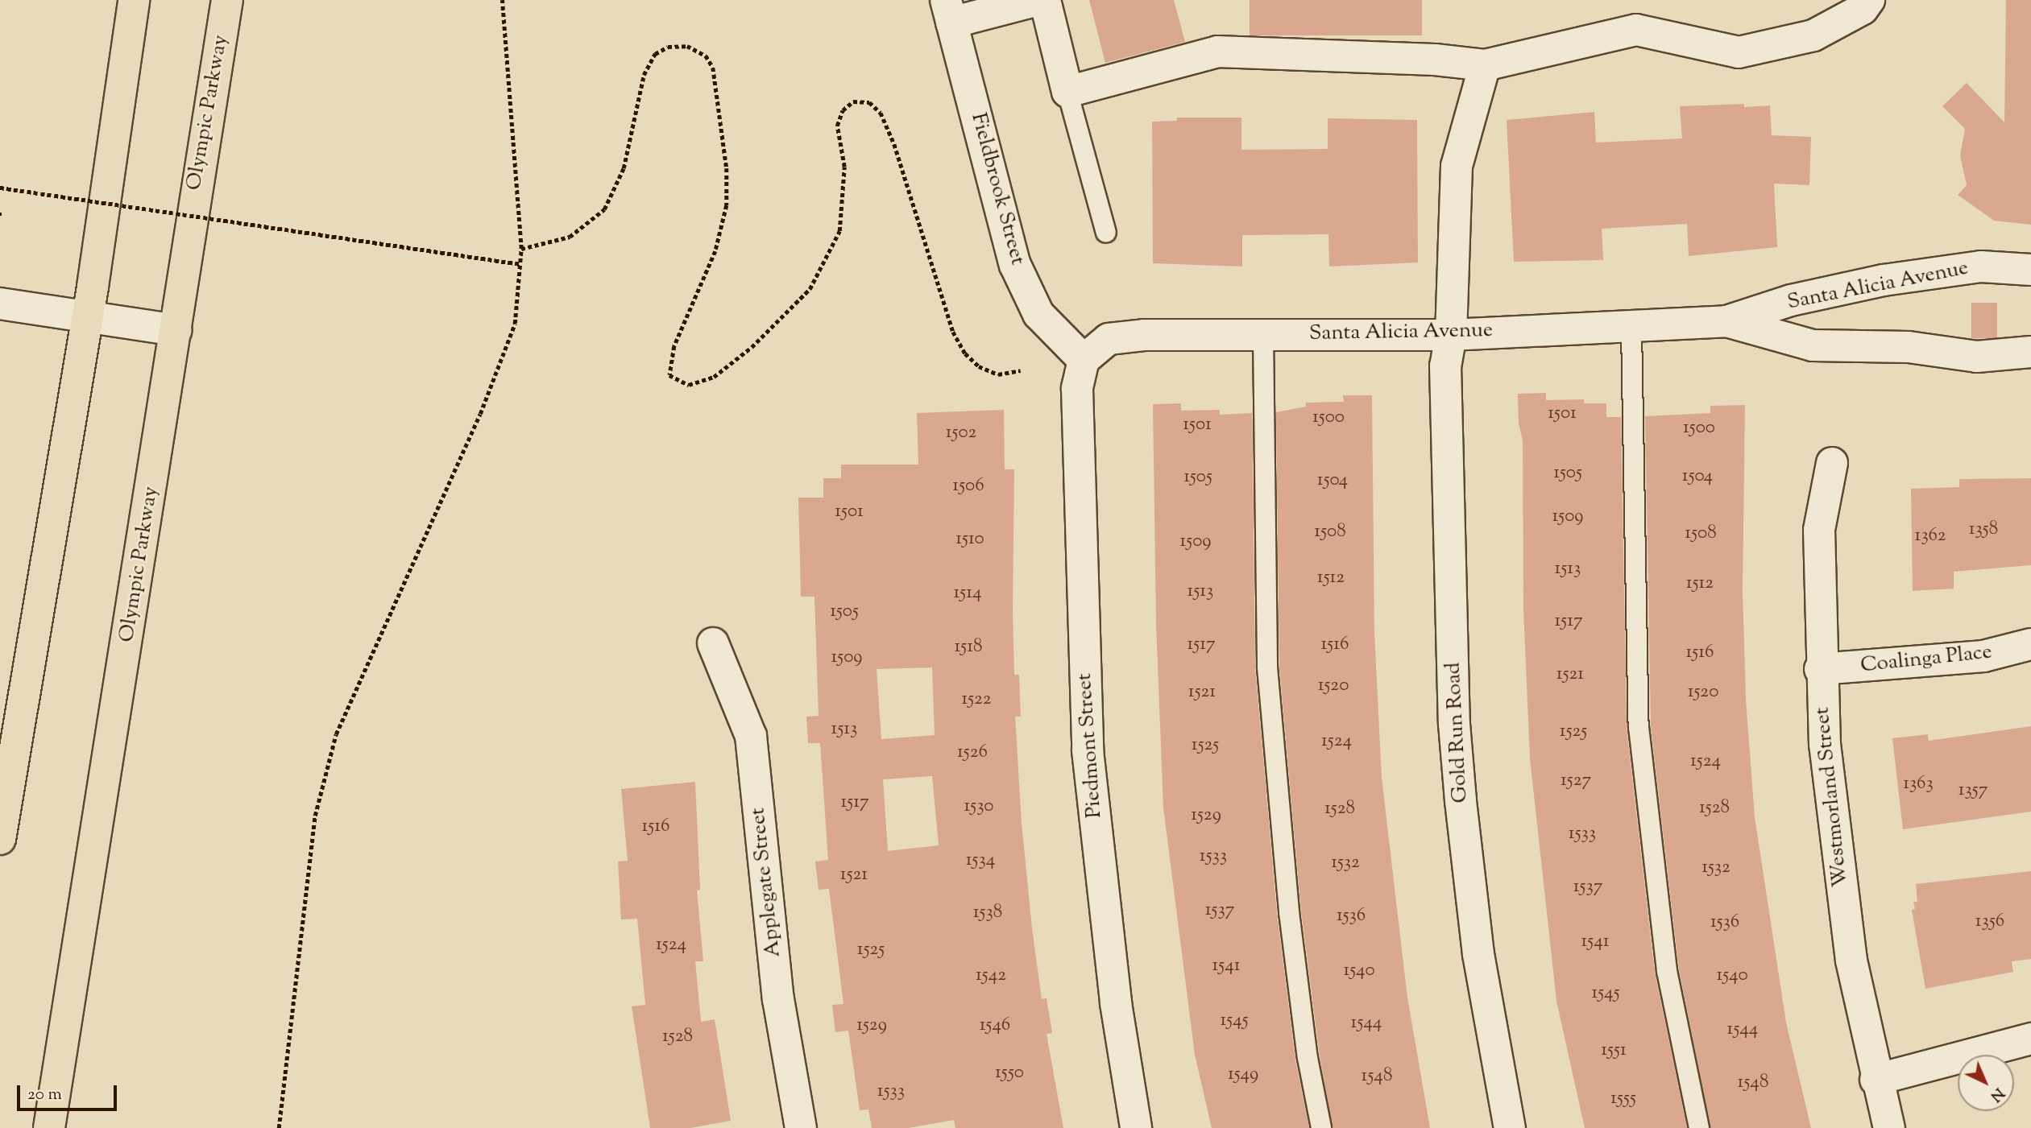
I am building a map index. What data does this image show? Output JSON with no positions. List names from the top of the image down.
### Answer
{
  "streets": {
    "main road": ["Olympic Parkway"],
    "street": [
      "Fieldbrook Street",
      "Santa Alicia Avenue",
      "Coalinga Place",
      "Gold Run Road",
      "Piedmont Street",
      "Westmorland Street",
      "Applegate Street"
    ]
  },
  "crossings": [
    ["Fieldbrook Street", "Santa Alicia Avenue"],
    ["Fieldbrook Street", "Piedmont Street"],
    ["Santa Alicia Avenue", "Gold Run Road"],
    ["Santa Alicia Avenue", "Piedmont Street"],
    ["Coalinga Place", "Westmorland Street"]
  ],
  "house_numbers": [
    "1501",
    "1500",
    "1501",
    "1500",
    "1502",
    "1505",
    "1504",
    "1505",
    "1504",
    "1506",
    "1501",
    "1509",
    "1358",
    "1508",
    "1508",
    "1362",
    "1510",
    "1509",
    "1513",
    "1512",
    "1512",
    "1513",
    "1514",
    "1505",
    "1517",
    "1517",
    "1516",
    "1518",
    "1516",
    "1509",
    "1521",
    "1520",
    "1521",
    "1520",
    "1522",
    "1513",
    "1525",
    "1524",
    "1525",
    "1526",
    "1524",
    "1527",
    "1363",
    "1357",
    "1517",
    "1530",
    "1528",
    "1528",
    "1529",
    "1516",
    "1533",
    "1533",
    "1534",
    "1532",
    "1532",
    "1521",
    "1537",
    "1537",
    "1538",
    "1536",
    "1356",
    "1536",
    "1541",
    "1524",
    "1525",
    "1541",
    "1540",
    "1542",
    "1540",
    "1545",
    "1545",
    "1544",
    "1529",
    "1546",
    "1544",
    "1528",
    "1551",
    "1550",
    "1549",
    "1548",
    "1548",
    "1533",
    "1555"
  ],
  "scale_bar": "20 m",
  "north": "bottom right"
}
